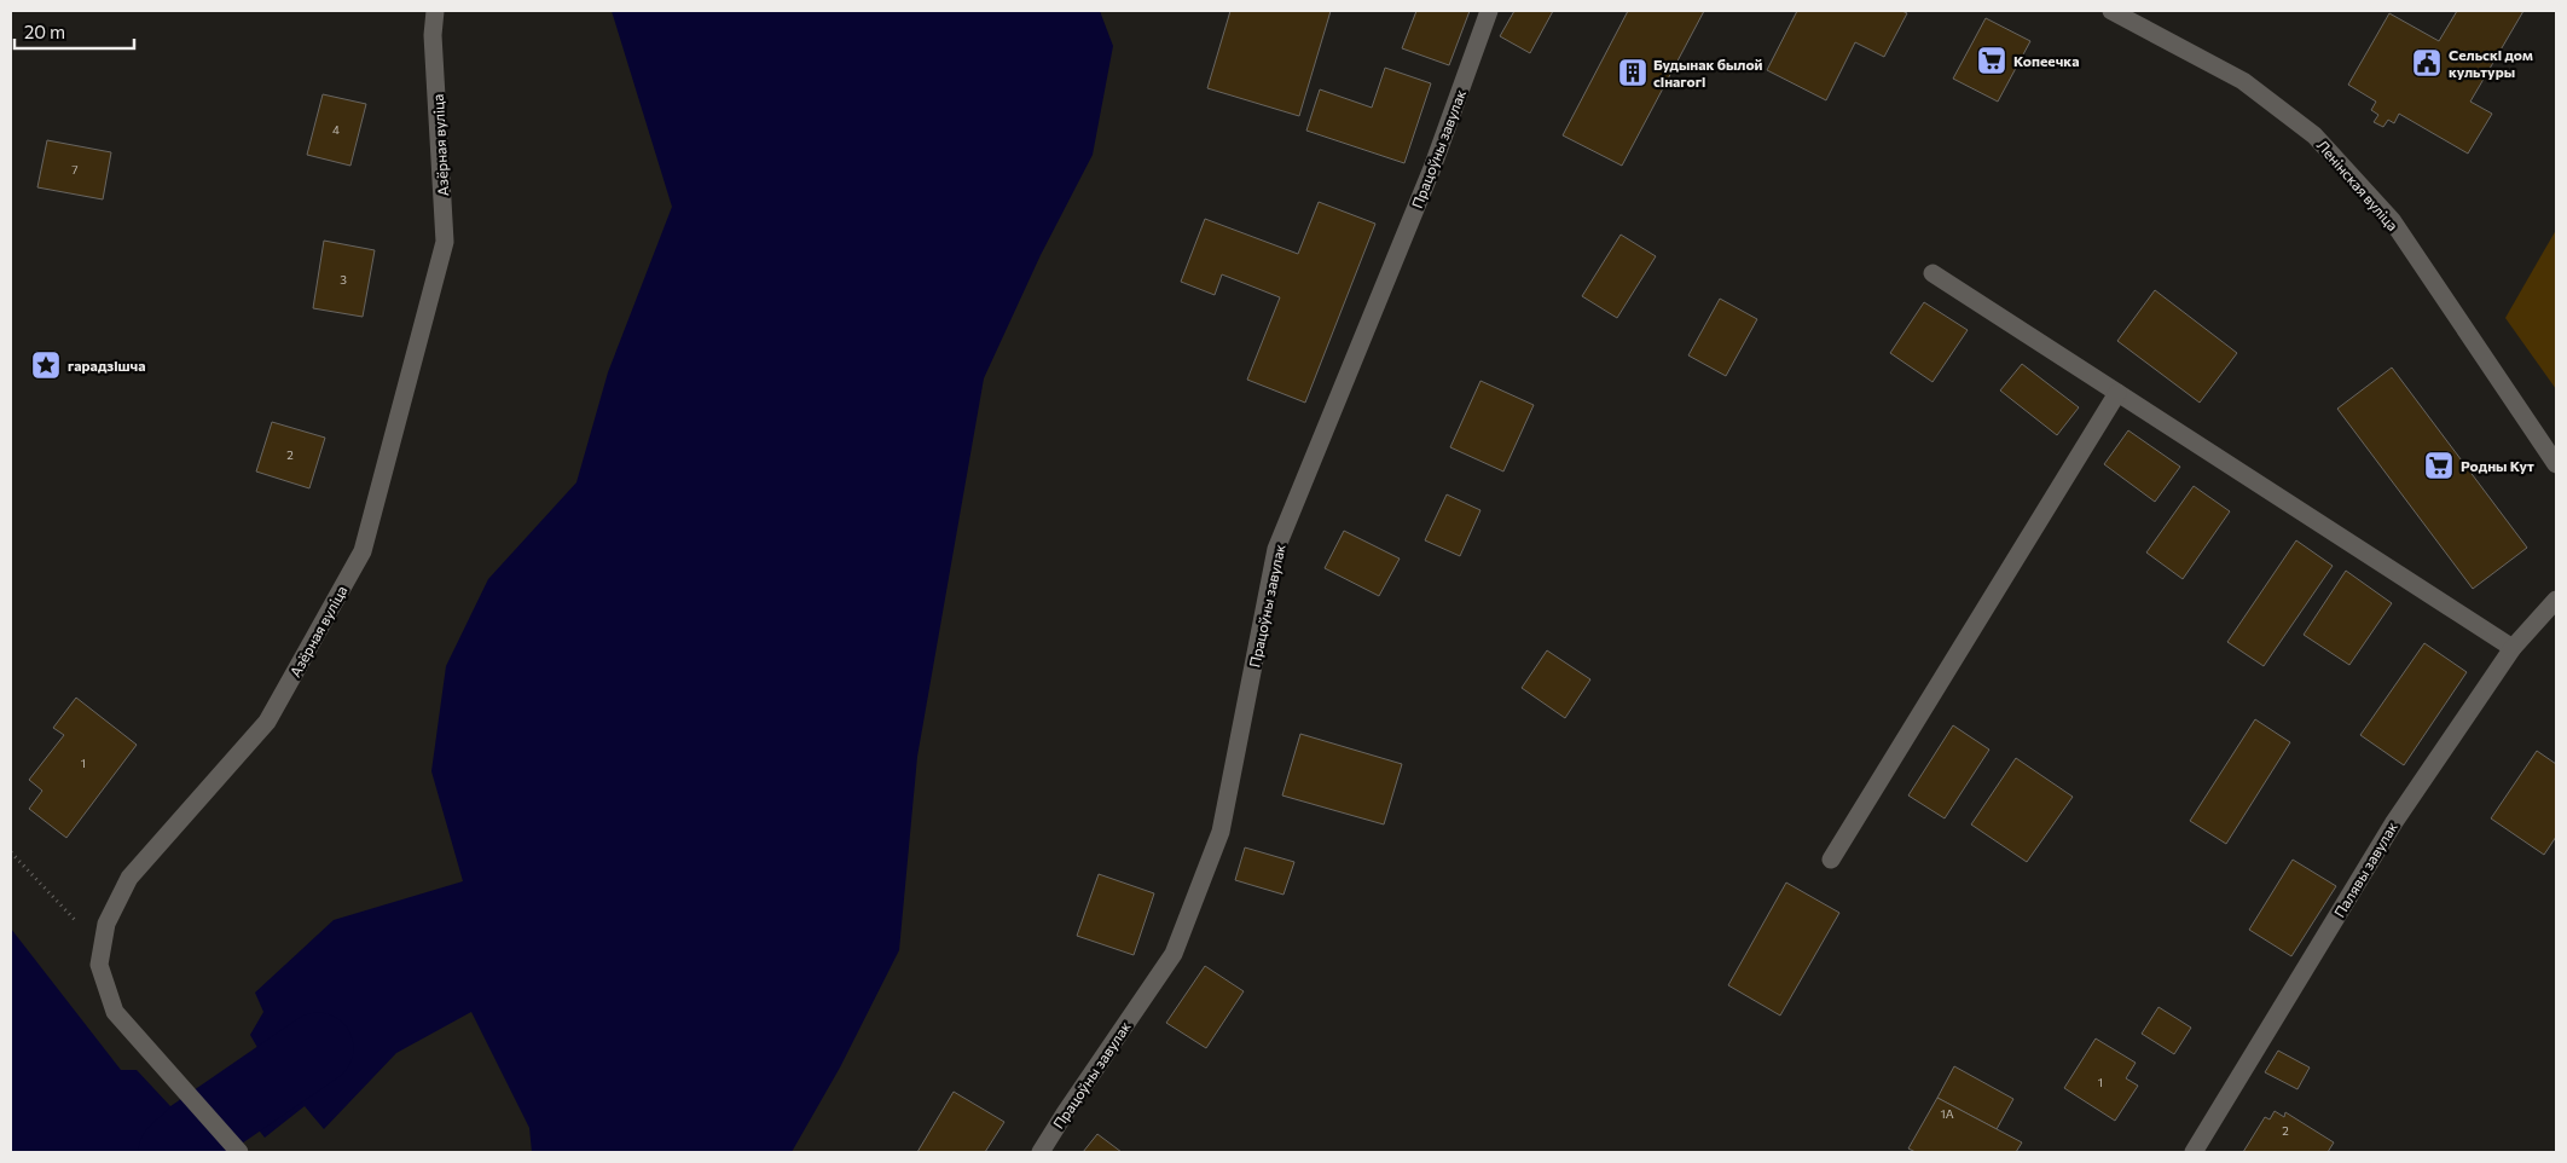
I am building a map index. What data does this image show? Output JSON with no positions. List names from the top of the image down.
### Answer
{
  "streets": {
    "street": [
      "Азёрная вуліца",
      "Працоўны завулак",
      "Ленінская вуліца",
      "Палявы завулак"
    ]
  },
  "places": {
    "supermarket": ["Копеечка", "Родны Кут"],
    "public building": ["Сельскі дом культуры"],
    "building": ["Будынак былой сінагогі"],
    "place": ["гарадзішча"]
  },
  "house_numbers": [
    "4",
    "7",
    "3",
    "2",
    "1",
    "1",
    "1А",
    "2"
  ],
  "scale_bar": "20 m"
}
